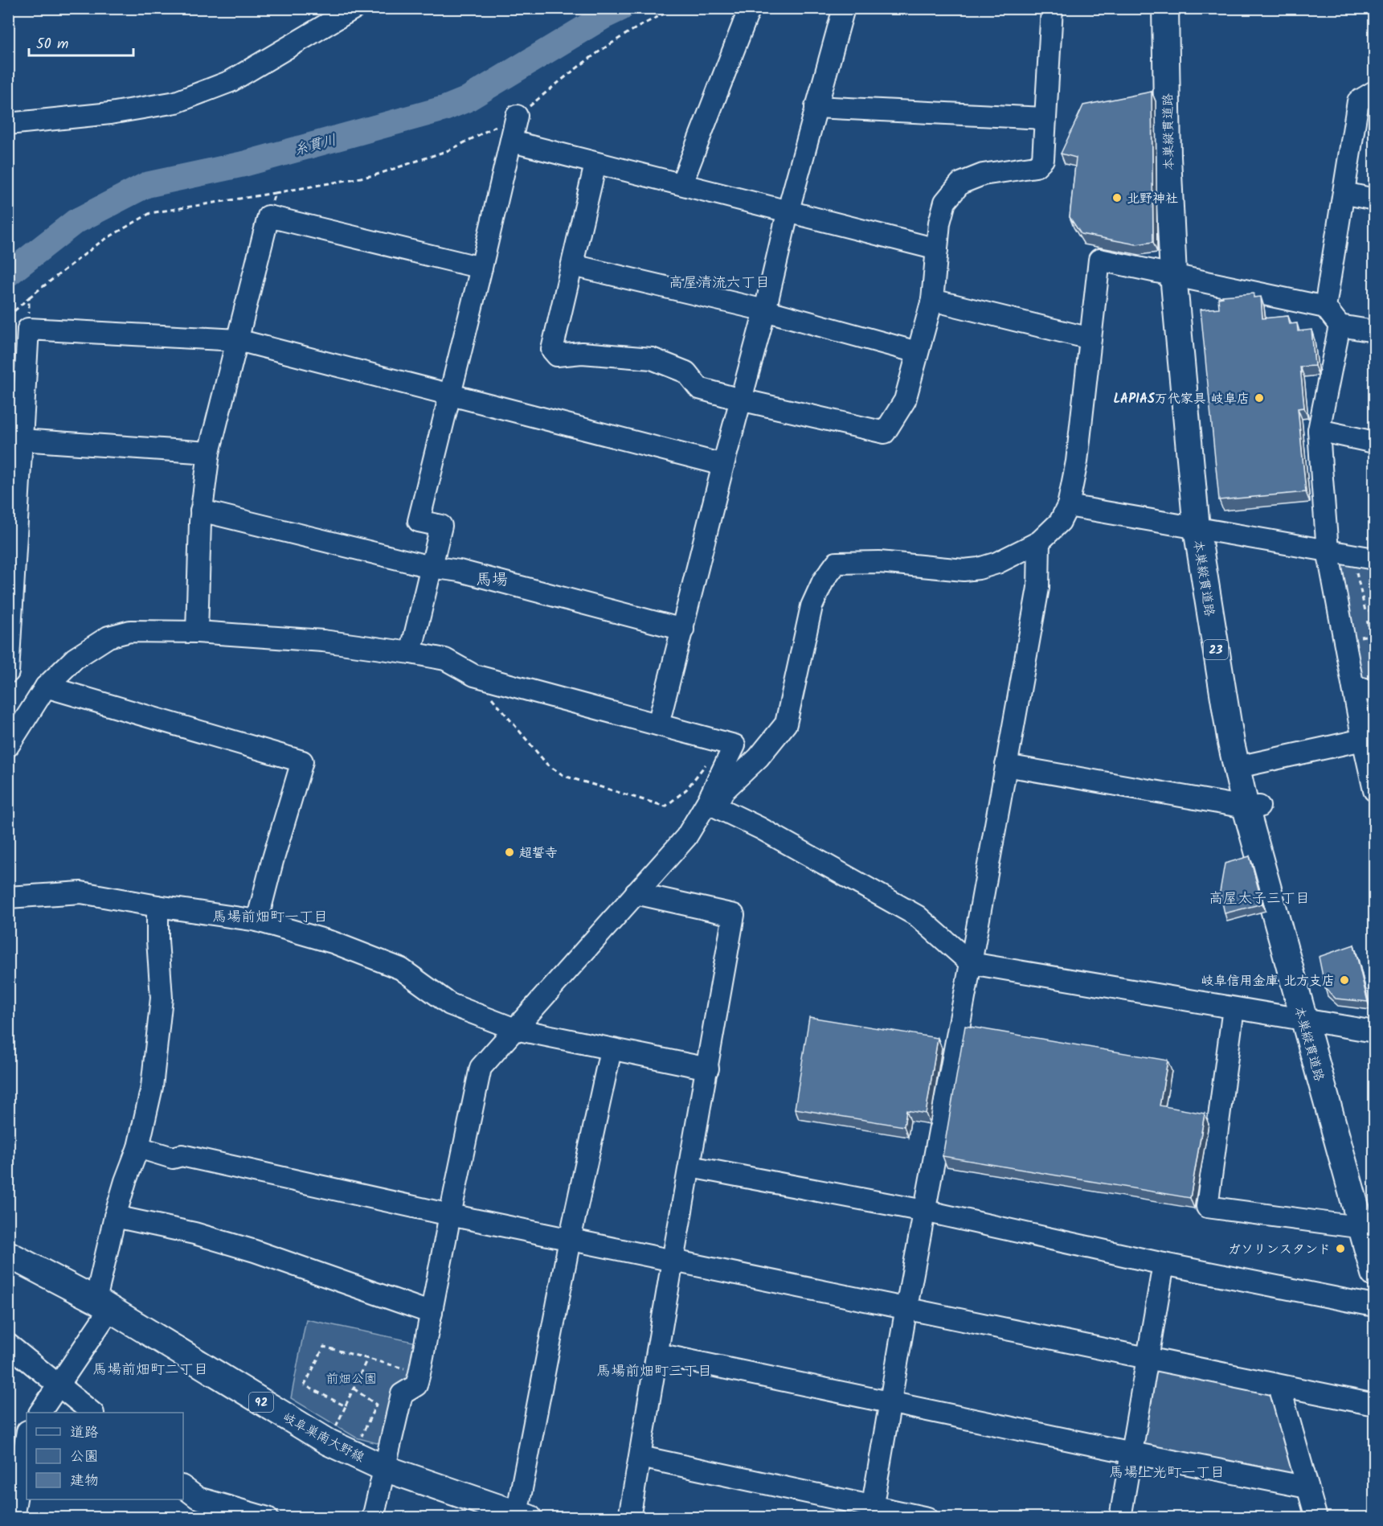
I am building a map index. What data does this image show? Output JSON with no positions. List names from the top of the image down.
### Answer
{
  "streets": {
    "main road": [
      "本巣縦貫道路",
      "23",
      "92",
      "岐阜巣南大野線"
    ]
  },
  "districts": [
    "高屋清流六丁目",
    "馬場",
    "高屋太子三丁目",
    "馬場前畑町一丁目",
    "馬場前畑町二丁目",
    "馬場前畑町三丁目",
    "馬場上光町一丁目"
  ],
  "water": ["糸貫川"],
  "parks": ["前畑公園"],
  "places": [
    "北野神社",
    "LAPIAS万代家具 岐阜店",
    "超誓寺",
    "岐阜信用金庫 北方支店",
    "ガソリンスタンド"
  ],
  "legend": ["道路", "公園", "建物"],
  "scale_bar": "50 m"
}
